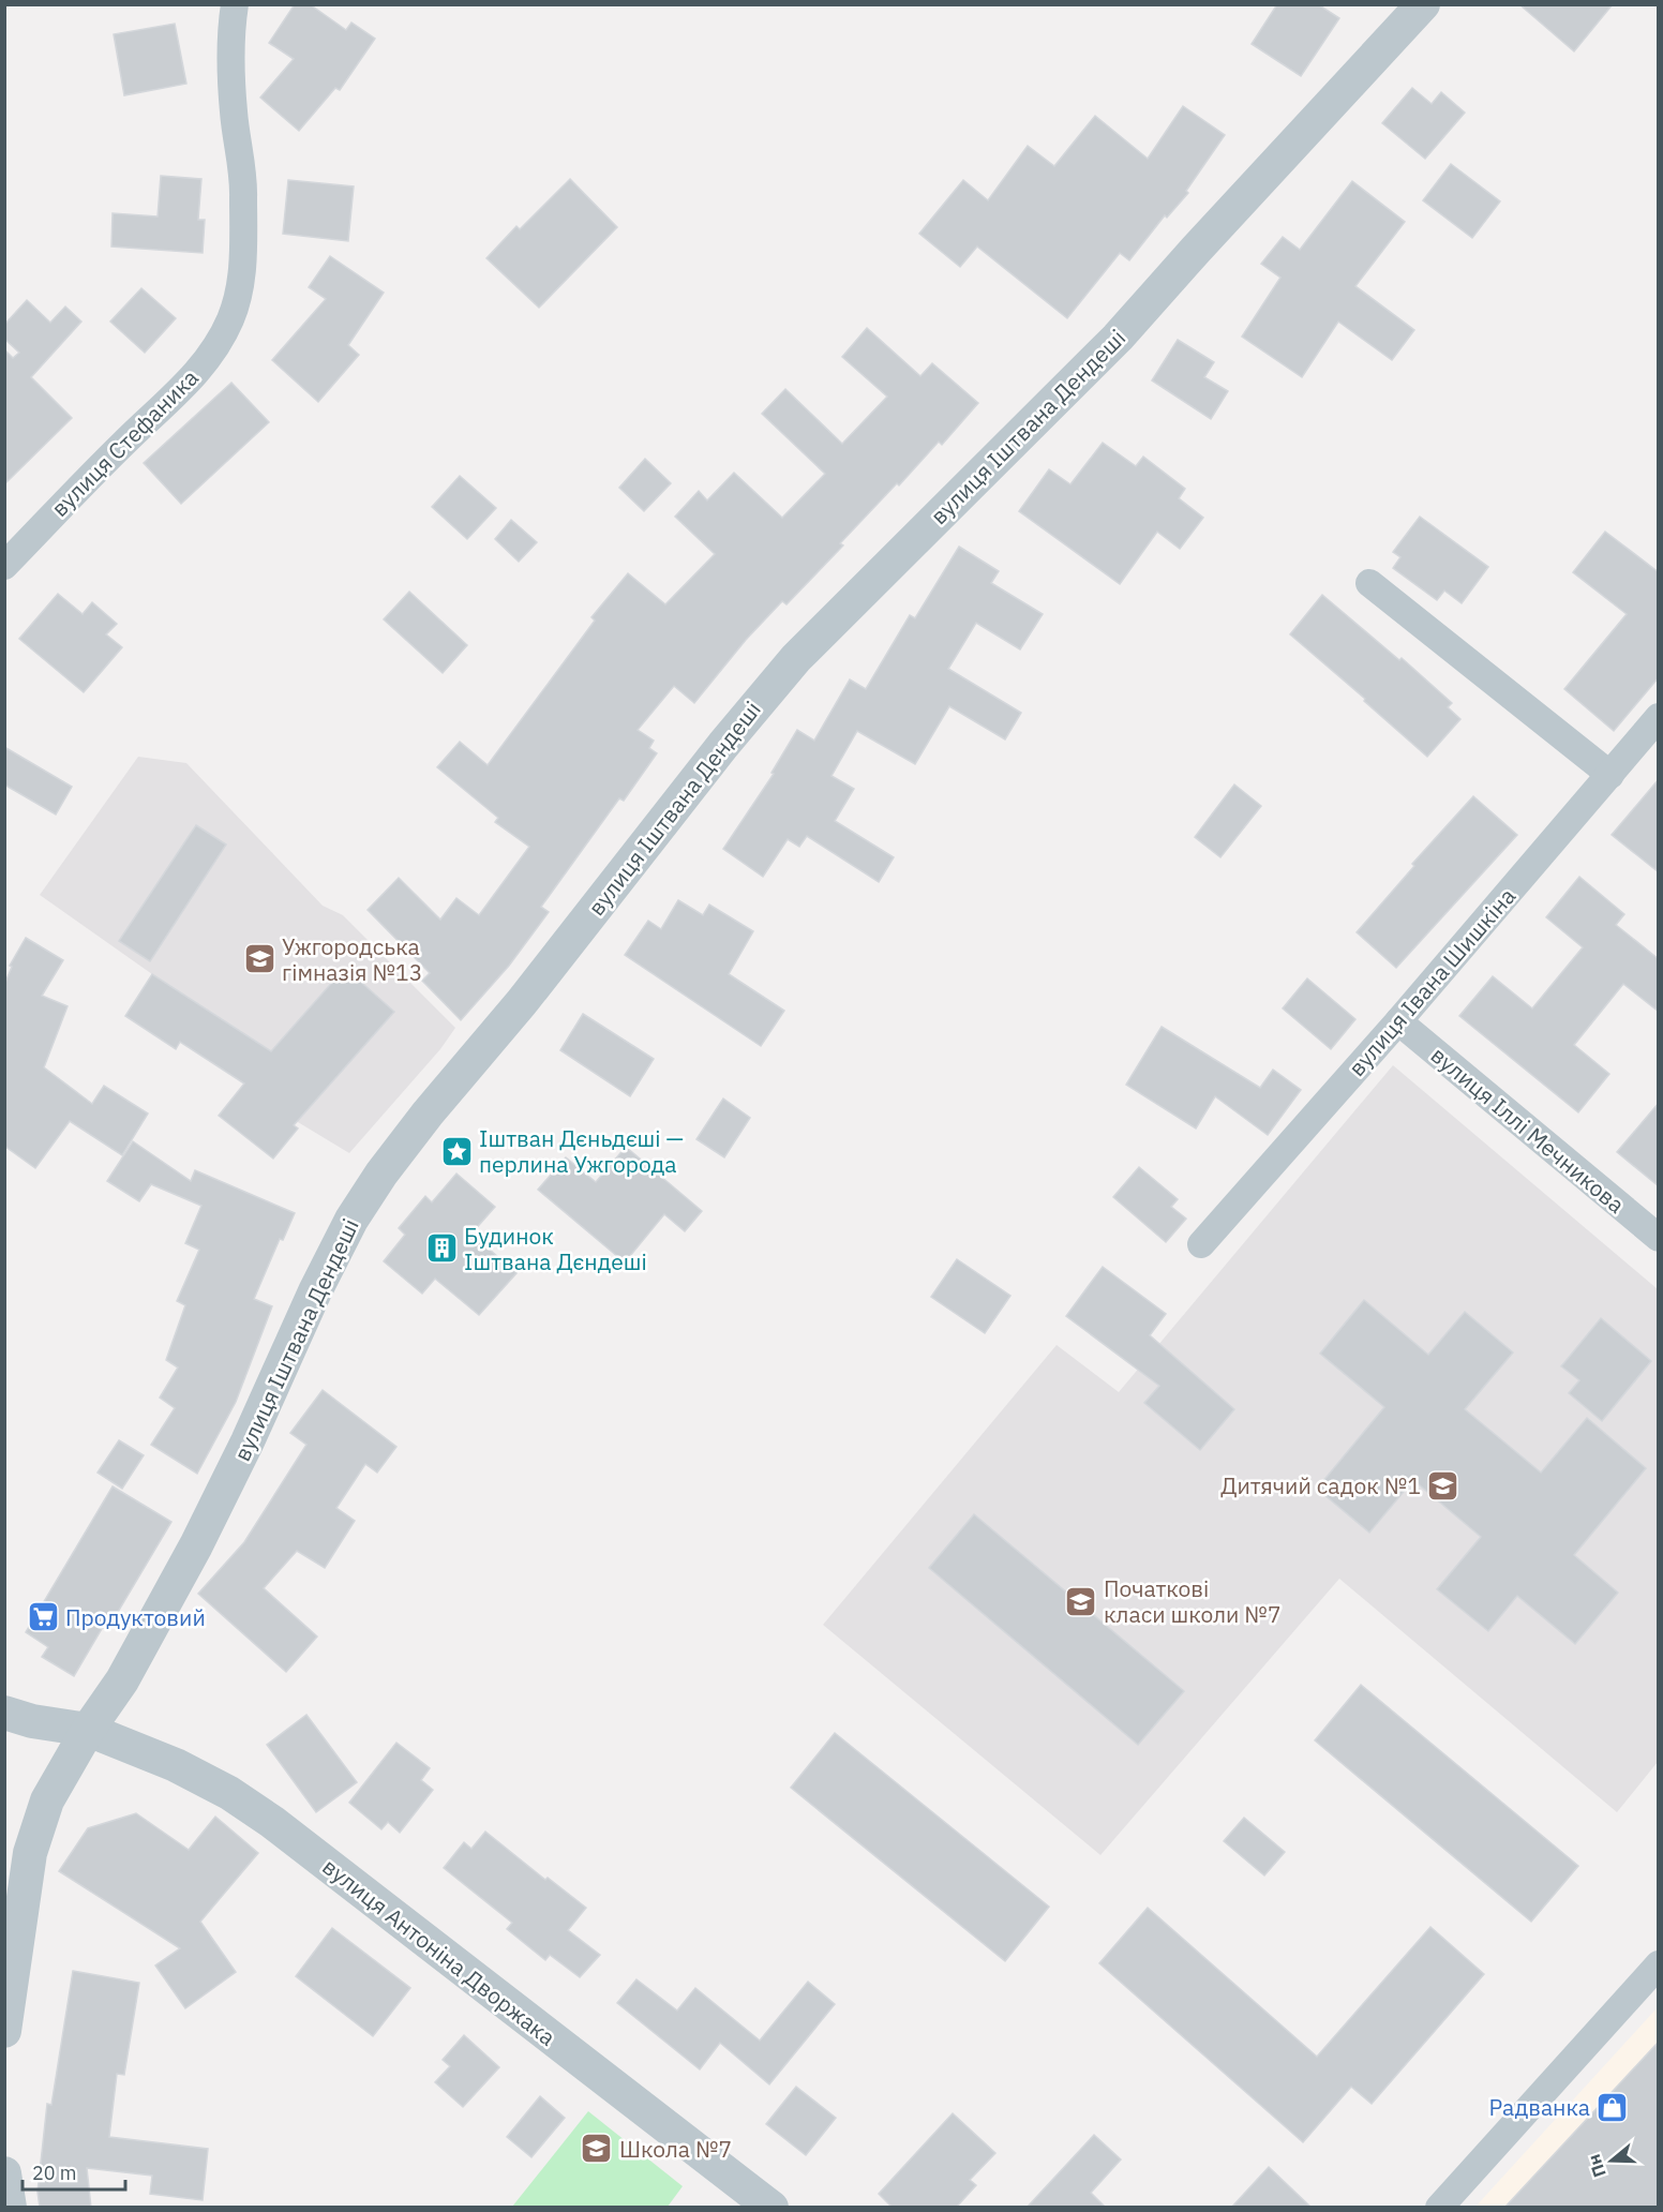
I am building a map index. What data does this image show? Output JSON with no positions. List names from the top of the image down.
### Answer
{
  "streets": {
    "street": [
      "вулиця Іштвана Дендеші",
      "вулиця Стефаника",
      "вулиця Івана Шишкіна",
      "вулиця Іллі Мечникова",
      "вулиця Антоніна Дворжака"
    ]
  },
  "crossings": [
    ["вулиця Іштвана Дендеші", "вулиця Антоніна Дворжака"],
    ["вулиця Івана Шишкіна", "вулиця Іллі Мечникова"]
  ],
  "places": {
    "school or university": [
      "Ужгородська гімназія №13",
      "Дитячий садок №1",
      "Початкові класи школи №7",
      "Школа №7"
    ],
    "place": ["Іштван Дєньдєші — перлина Ужгорода"],
    "building": ["Будинок Іштвана Дєндеші"],
    "supermarket": ["Продуктовий"],
    "shop": ["Радванка"]
  },
  "scale_bar": "20 m",
  "north": "left"
}
